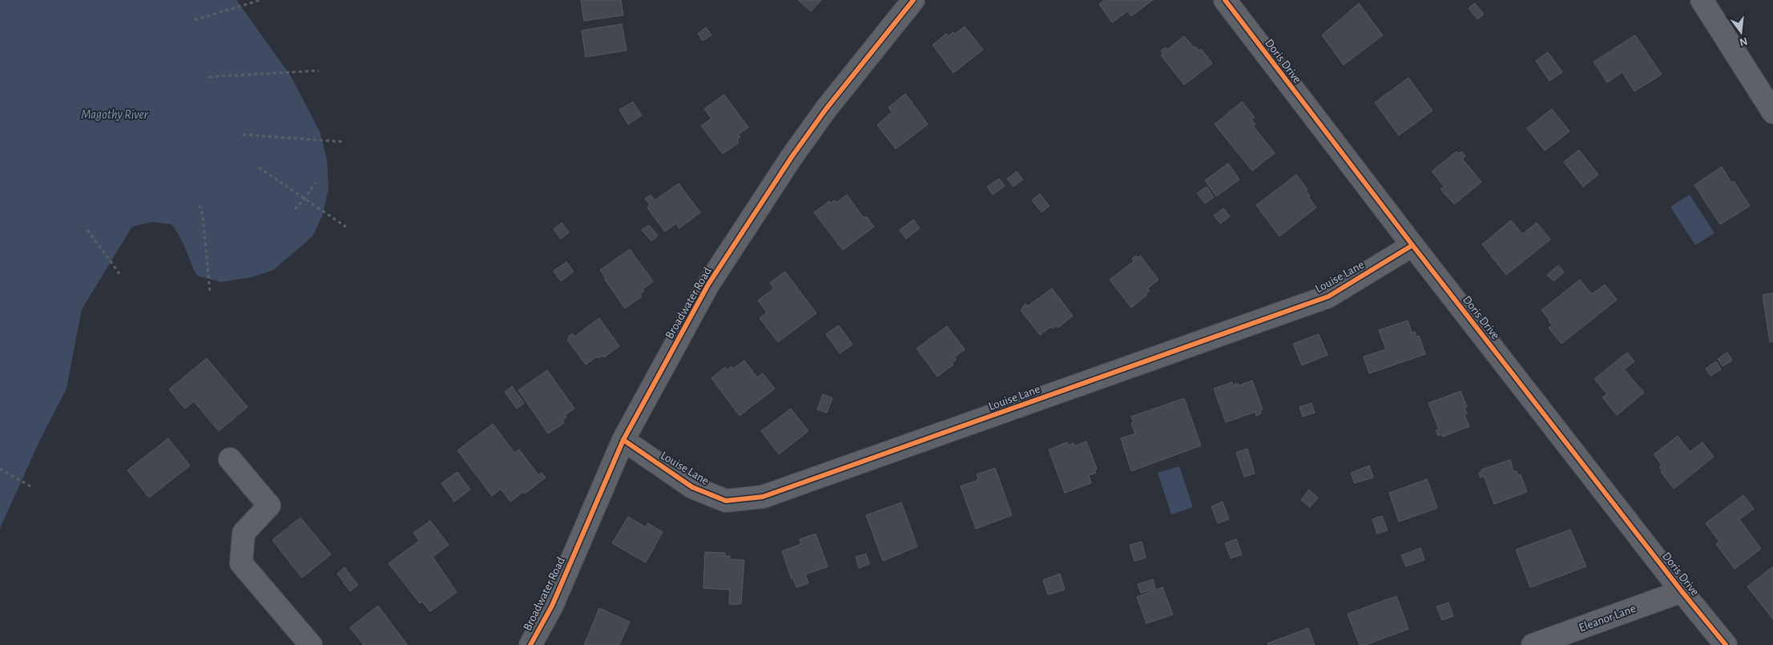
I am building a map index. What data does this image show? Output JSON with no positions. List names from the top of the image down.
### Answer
{
  "streets": {
    "street": [
      "Doris Drive",
      "Louise Lane",
      "Broadwater Road",
      "Eleanor Lane"
    ]
  },
  "crossings": [
    ["Doris Drive", "Louise Lane"],
    ["Doris Drive", "Eleanor Lane"],
    ["Louise Lane", "Broadwater Road"]
  ],
  "water": ["Magothy River"],
  "north": "bottom"
}
